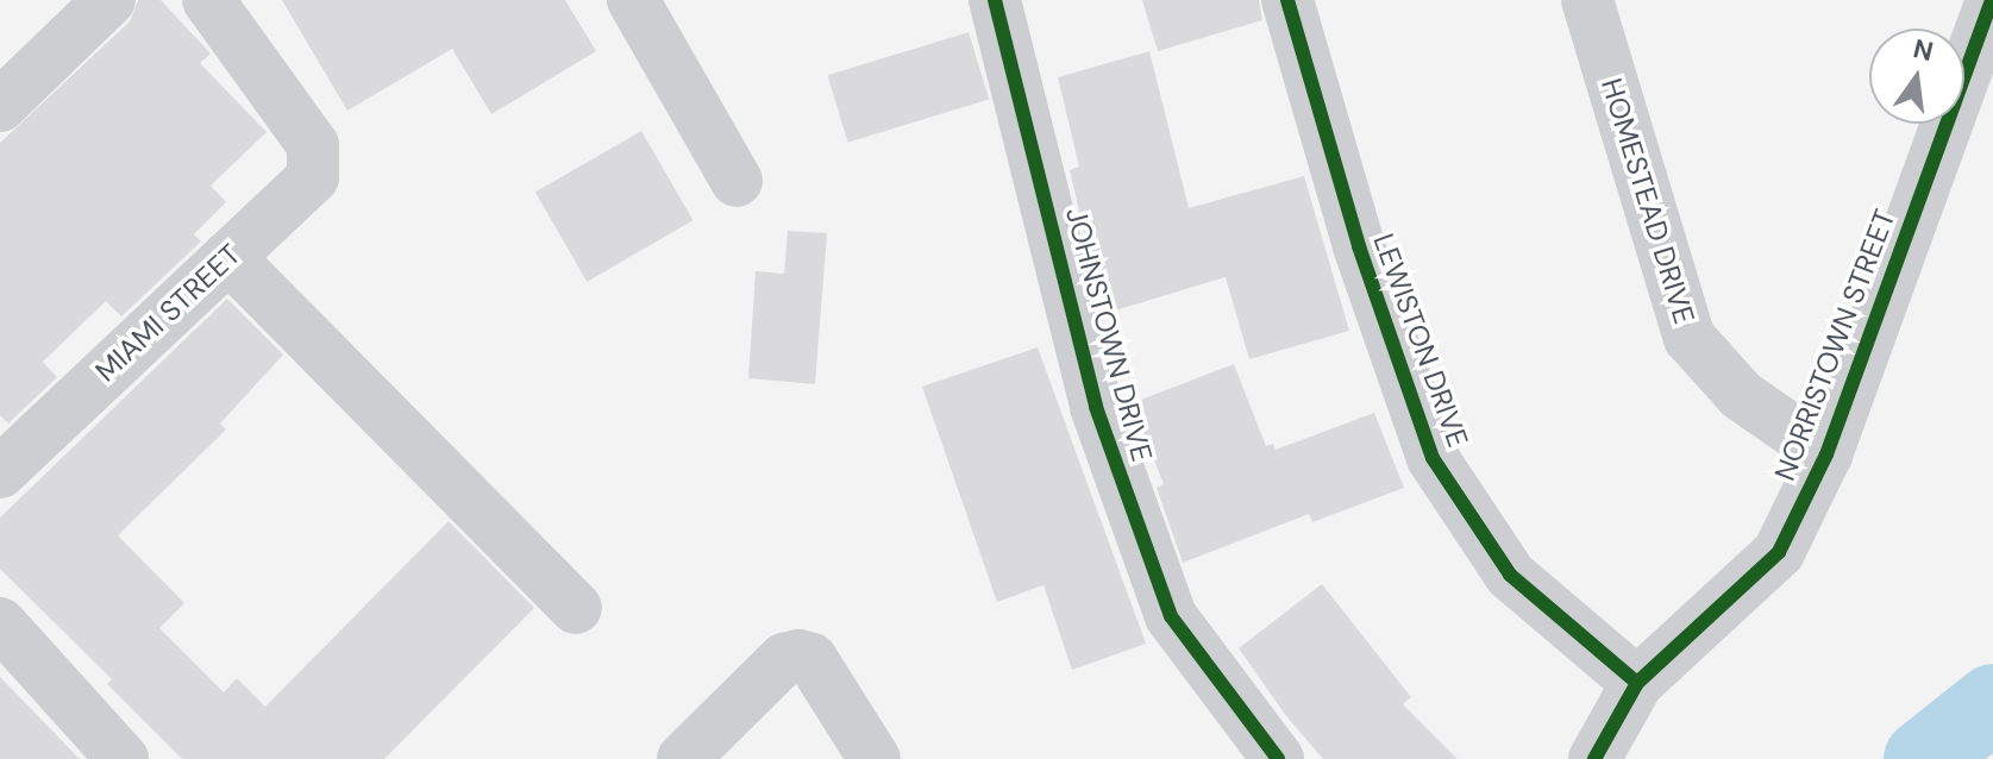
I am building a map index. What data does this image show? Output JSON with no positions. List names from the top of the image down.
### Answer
{
  "streets": {
    "street": [
      "HOMESTEAD DRIVE",
      "MIAMI STREET",
      "JOHNSTOWN DRIVE",
      "LEWISTON DRIVE",
      "NORRISTOWN STREET"
    ]
  },
  "crossings": [
    ["HOMESTEAD DRIVE", "NORRISTOWN STREET"],
    ["LEWISTON DRIVE", "NORRISTOWN STREET"]
  ],
  "north": "top"
}
